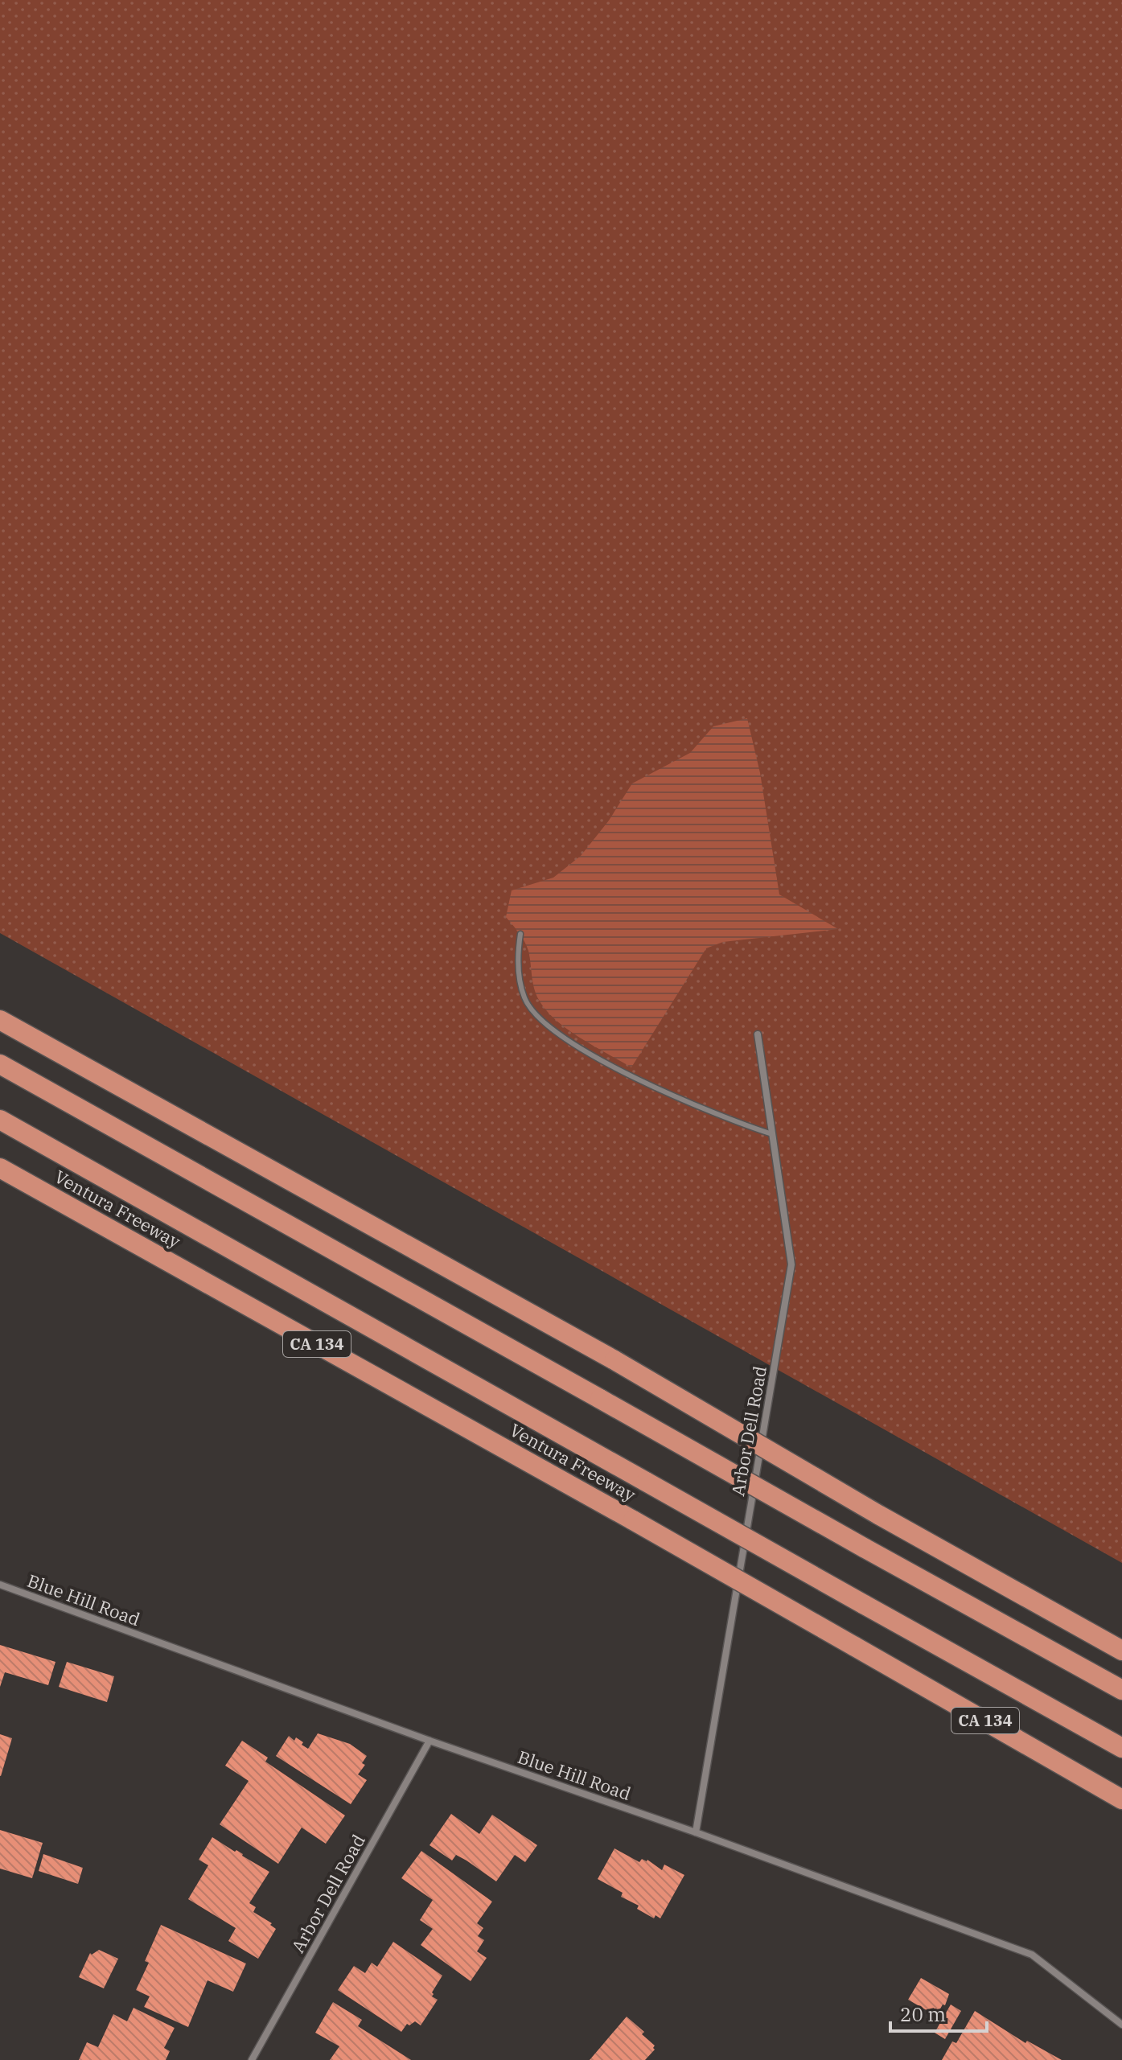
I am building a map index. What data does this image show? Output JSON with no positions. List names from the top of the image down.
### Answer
{
  "streets": {
    "highway": ["Ventura Freeway", "CA 134"],
    "street": ["Arbor Dell Road", "Blue Hill Road"]
  },
  "crossings": [
    ["Arbor Dell Road", "Blue Hill Road"]
  ],
  "scale_bar": "20 m"
}
